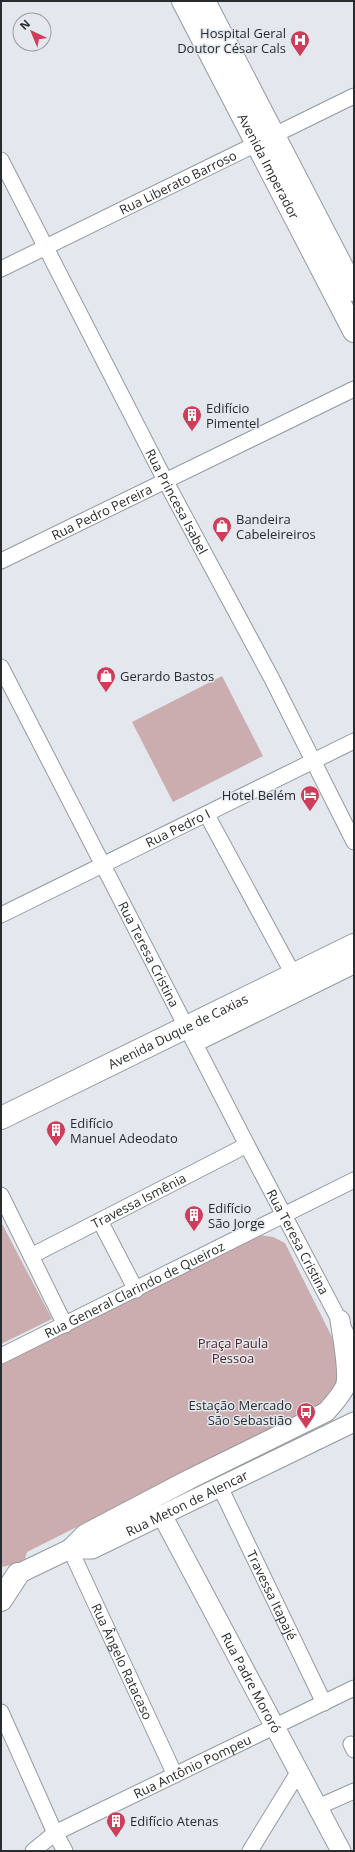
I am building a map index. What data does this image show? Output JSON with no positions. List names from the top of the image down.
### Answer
{
  "streets": {
    "main road": ["Avenida Imperador", "Avenida Duque de Caxias"],
    "street": [
      "Rua Liberato Barroso",
      "Rua Princesa Isabel",
      "Rua Pedro Pereira",
      "Rua Pedro I",
      "Rua Teresa Cristina",
      "Travessa Ismênia",
      "Rua General Clarindo de Queiroz",
      "Rua Meton de Alencar",
      "Travessa Itapajé",
      "Rua Ângelo Ratacaso",
      "Rua Padre Mororó",
      "Rua Antônio Pompeu"
    ]
  },
  "crossings": [
    ["Avenida Imperador", "Rua Liberato Barroso"],
    ["Rua Liberato Barroso", "Rua Princesa Isabel"],
    ["Rua Princesa Isabel", "Rua Pedro Pereira"],
    ["Rua Princesa Isabel", "Rua Pedro I"],
    ["Rua Pedro I", "Rua Teresa Cristina"],
    ["Rua Teresa Cristina", "Avenida Duque de Caxias"],
    ["Rua Teresa Cristina", "Travessa Ismênia"],
    ["Rua Teresa Cristina", "Rua General Clarindo de Queiroz"],
    ["Rua Meton de Alencar", "Travessa Itapajé"],
    ["Rua Meton de Alencar", "Rua Ângelo Ratacaso"],
    ["Rua Meton de Alencar", "Rua Padre Mororó"],
    ["Travessa Itapajé", "Rua Antônio Pompeu"],
    ["Rua Ângelo Ratacaso", "Rua Antônio Pompeu"],
    ["Rua Padre Mororó", "Rua Antônio Pompeu"]
  ],
  "parks": ["Praça Paula Pessoa"],
  "places": {
    "hospital": ["Hospital Geral Doutor César Cals"],
    "building": [
      "Edifício Pimentel",
      "Edifício Manuel Adeodato",
      "Edifício São Jorge",
      "Edifício Atenas"
    ],
    "shop": ["Bandeira Cabeleireiros", "Gerardo Bastos"],
    "hotel": ["Hotel Belém"],
    "bus stop": ["Estação Mercado São Sebastião"]
  },
  "north": "top left"
}
